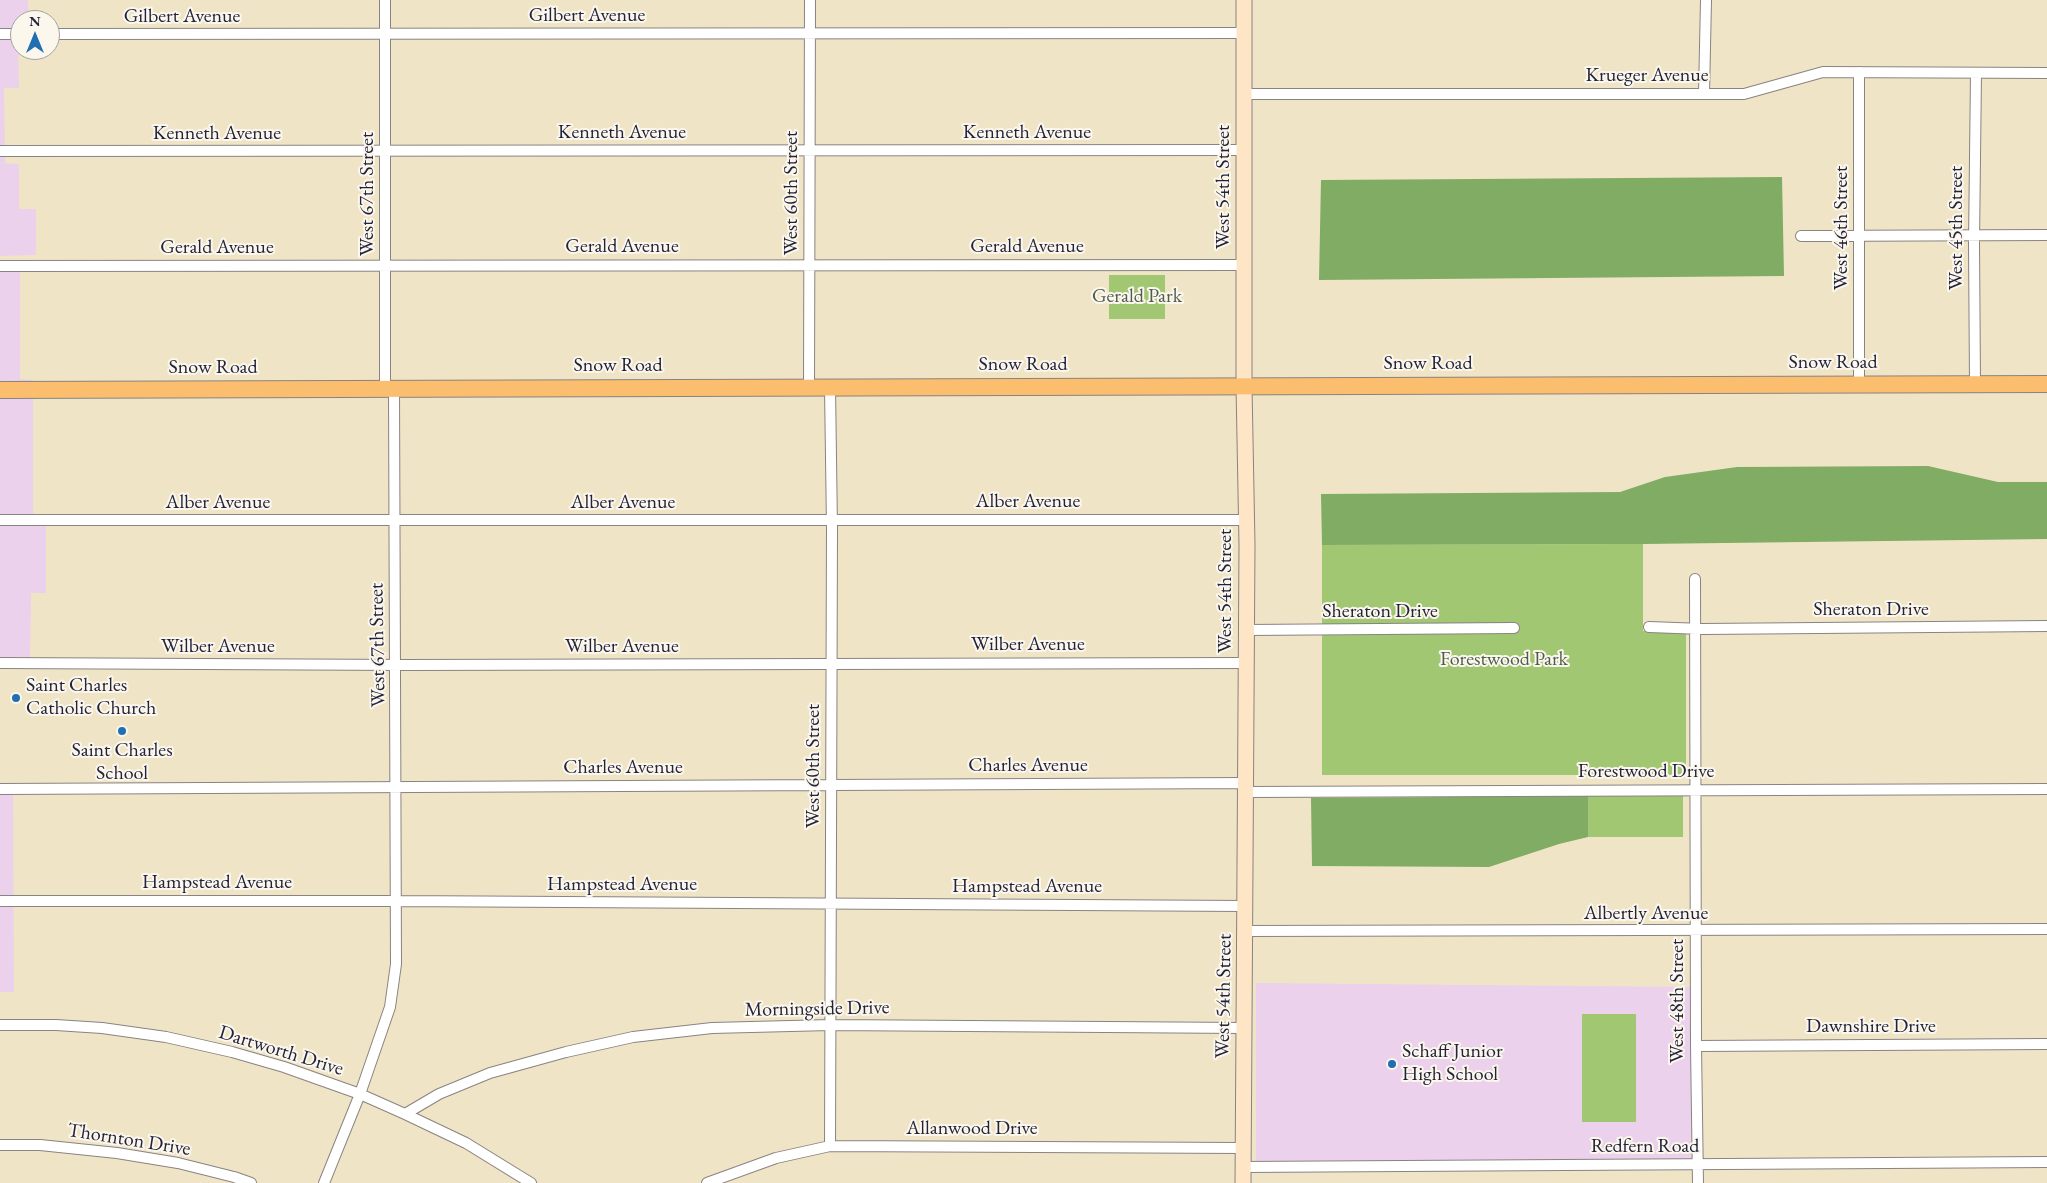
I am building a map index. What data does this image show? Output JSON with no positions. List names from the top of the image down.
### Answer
{
  "streets": {
    "main road": ["Snow Road"],
    "street": [
      "Gilbert Avenue",
      "Krueger Avenue",
      "Kenneth Avenue",
      "West 54th Street",
      "West 60th Street",
      "West 67th Street",
      "West 46th Street",
      "West 45th Street",
      "Gerald Avenue",
      "Alber Avenue",
      "Sheraton Drive",
      "Wilber Avenue",
      "Charles Avenue",
      "Forestwood Drive",
      "Hampstead Avenue",
      "Albertly Avenue",
      "West 48th Street",
      "Morningside Drive",
      "Dawnshire Drive",
      "Dartworth Drive",
      "Allanwood Drive",
      "Thornton Drive",
      "Redfern Road"
    ]
  },
  "crossings": [
    ["Gilbert Avenue", "West 54th Street"],
    ["Gilbert Avenue", "West 60th Street"],
    ["Gilbert Avenue", "West 67th Street"],
    ["Krueger Avenue", "West 54th Street"],
    ["Krueger Avenue", "West 46th Street"],
    ["Krueger Avenue", "West 45th Street"],
    ["Kenneth Avenue", "West 54th Street"],
    ["Kenneth Avenue", "West 60th Street"],
    ["Kenneth Avenue", "West 67th Street"],
    ["West 54th Street", "Gerald Avenue"],
    ["West 54th Street", "Snow Road"],
    ["West 54th Street", "Alber Avenue"],
    ["West 54th Street", "Sheraton Drive"],
    ["West 54th Street", "Wilber Avenue"],
    ["West 54th Street", "Charles Avenue"],
    ["West 54th Street", "Forestwood Drive"],
    ["West 54th Street", "Hampstead Avenue"],
    ["West 54th Street", "Albertly Avenue"],
    ["West 54th Street", "Morningside Drive"],
    ["West 54th Street", "Allanwood Drive"],
    ["West 54th Street", "Redfern Road"],
    ["West 60th Street", "Gerald Avenue"],
    ["West 60th Street", "Snow Road"],
    ["West 60th Street", "Alber Avenue"],
    ["West 60th Street", "Wilber Avenue"],
    ["West 60th Street", "Charles Avenue"],
    ["West 60th Street", "Hampstead Avenue"],
    ["West 60th Street", "Morningside Drive"],
    ["West 60th Street", "Allanwood Drive"],
    ["West 67th Street", "Gerald Avenue"],
    ["West 67th Street", "Snow Road"],
    ["West 67th Street", "Alber Avenue"],
    ["West 67th Street", "Wilber Avenue"],
    ["West 67th Street", "Charles Avenue"],
    ["West 67th Street", "Hampstead Avenue"],
    ["West 67th Street", "Dartworth Drive"],
    ["West 46th Street", "Snow Road"],
    ["West 45th Street", "Snow Road"],
    ["Sheraton Drive", "West 48th Street"],
    ["Charles Avenue", "Forestwood Drive"],
    ["Forestwood Drive", "West 48th Street"],
    ["Albertly Avenue", "West 48th Street"],
    ["West 48th Street", "Dawnshire Drive"],
    ["West 48th Street", "Redfern Road"],
    ["Morningside Drive", "Dartworth Drive"]
  ],
  "parks": ["Gerald Park", "Forestwood Park"],
  "places": ["Saint Charles Catholic Church", "Saint Charles School", "Schaff Junior High School"],
  "north": "top"
}
